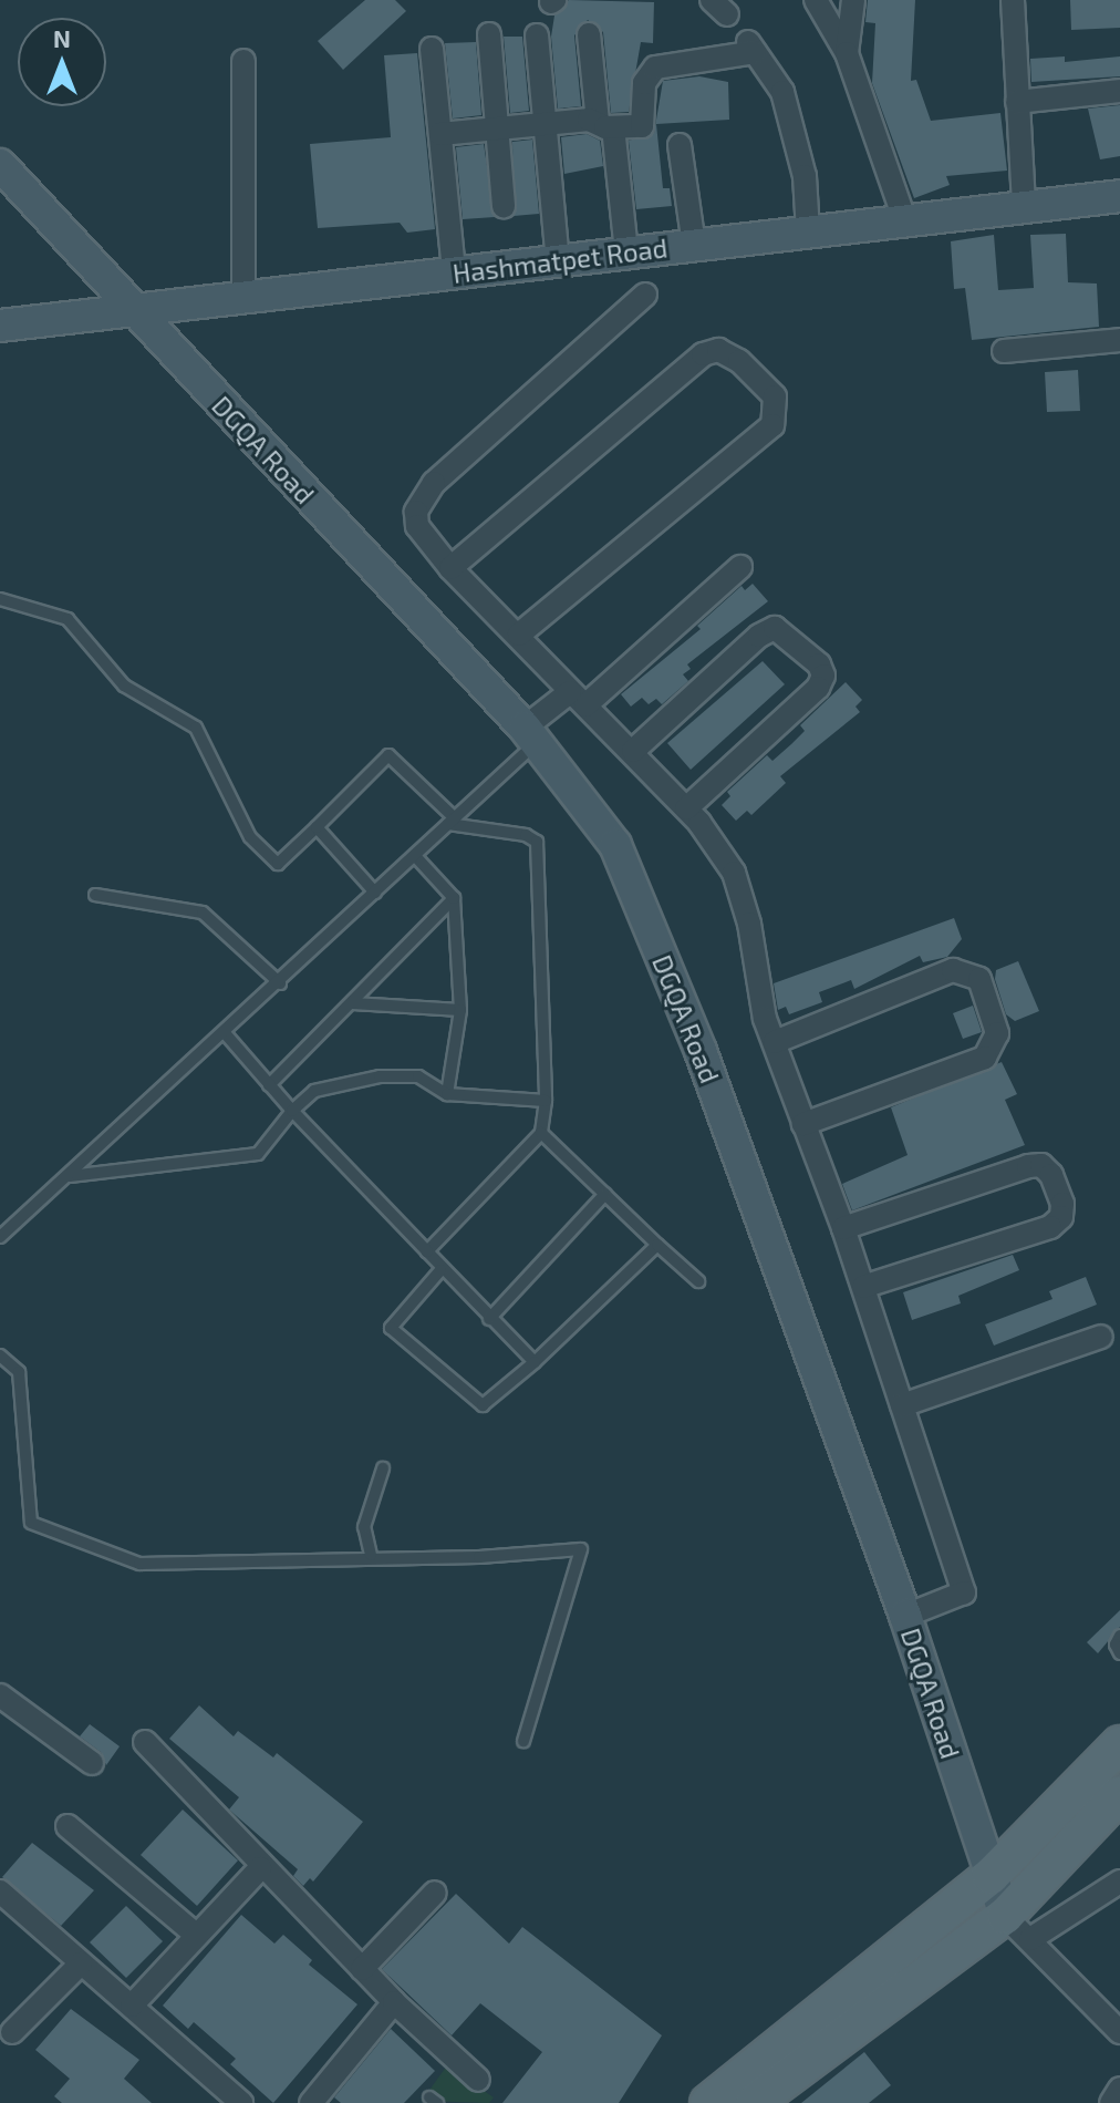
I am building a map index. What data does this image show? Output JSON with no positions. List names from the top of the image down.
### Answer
{
  "streets": {
    "main road": ["Hashmatpet Road", "DGQA Road"]
  },
  "crossings": [
    ["Hashmatpet Road", "DGQA Road"]
  ],
  "north": "top"
}
